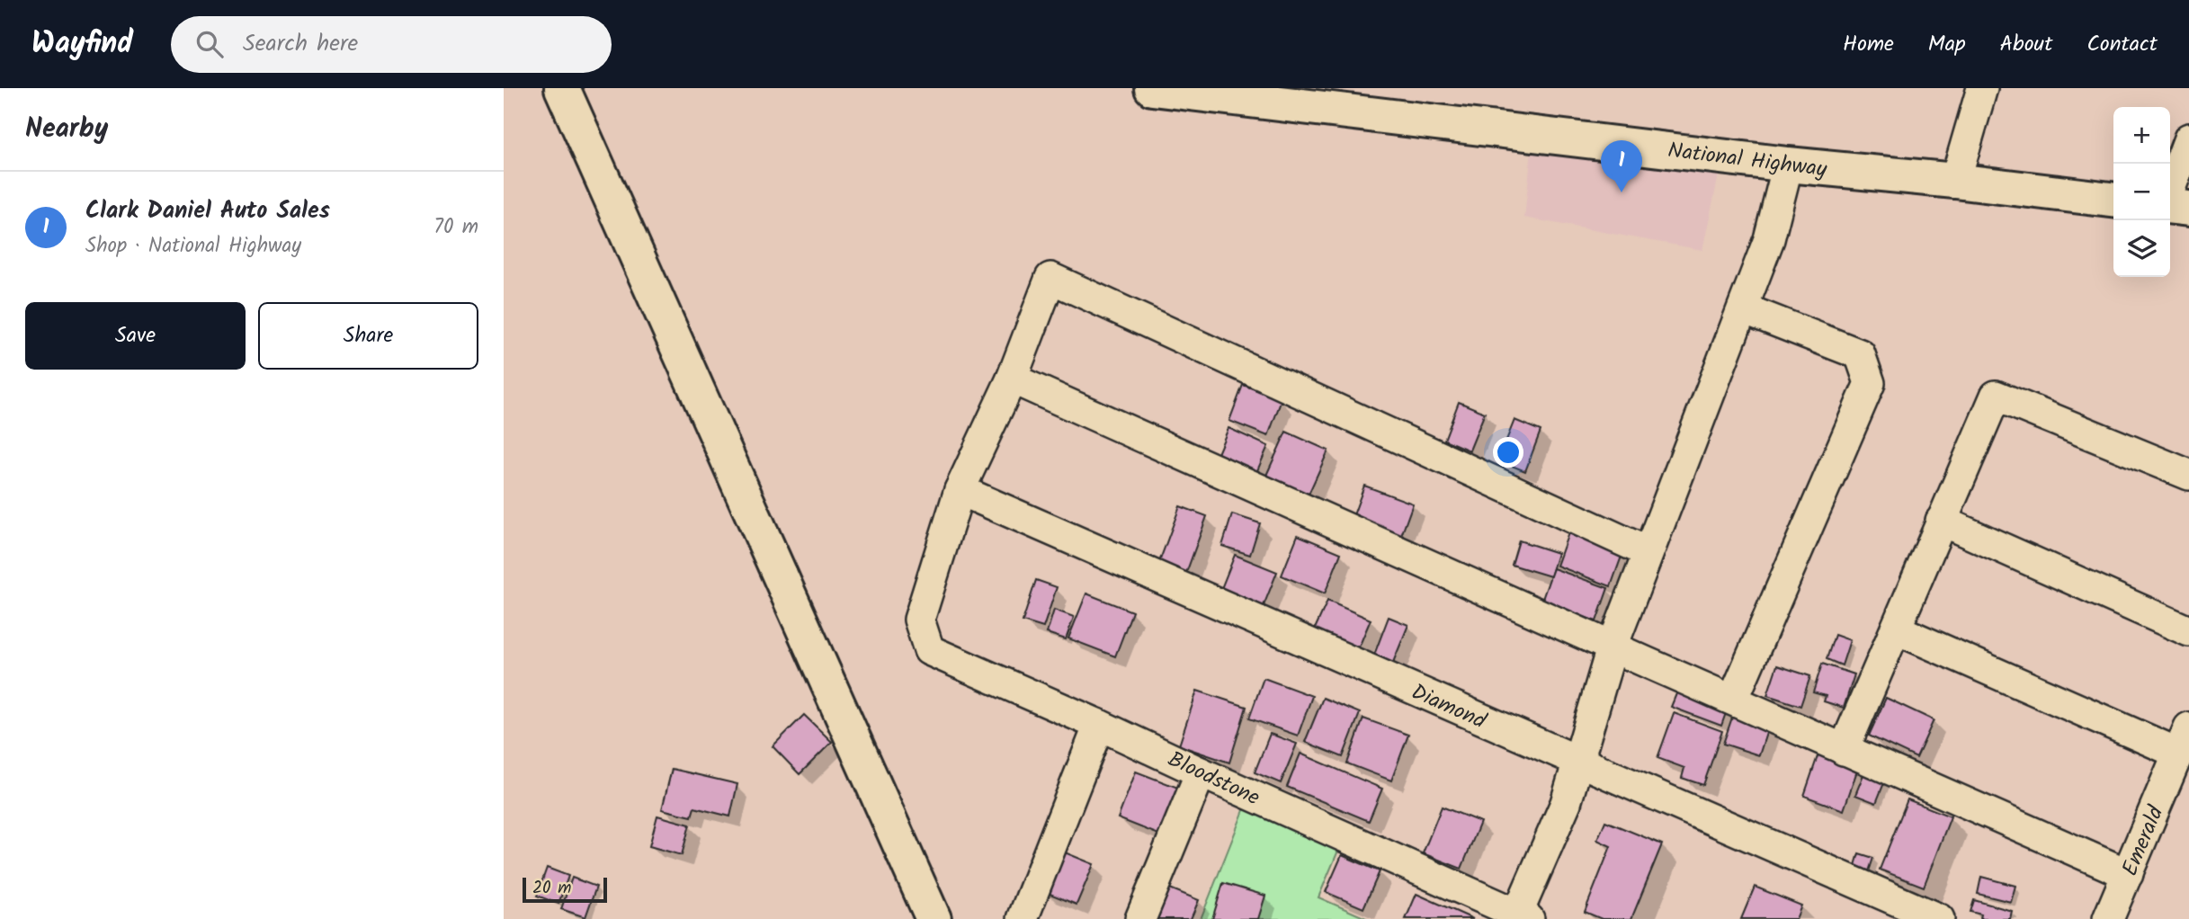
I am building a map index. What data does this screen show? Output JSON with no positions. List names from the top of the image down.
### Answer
{
  "streets": {
    "main road": ["National Highway"],
    "street": ["Diamond", "Bloodstone", "Emerald"]
  },
  "crossings": [
    ["Diamond", "Bloodstone"]
  ],
  "scale_bar": "20 m",
  "page": {
    "header": "Wayfind",
    "search": "Search here",
    "nav": [
      "Home",
      "Map",
      "About",
      "Contact"
    ],
    "heading": "Nearby",
    "map_buttons": ["+", "−"],
    "pins": "1",
    "list": [
      {
        "mark": "1",
        "name": "Clark Daniel Auto Sales",
        "note": "Shop · National Highway",
        "value": "70 m"
      }
    ],
    "buttons": ["Save", "Share"],
    "scale": "20 m"
  }
}
